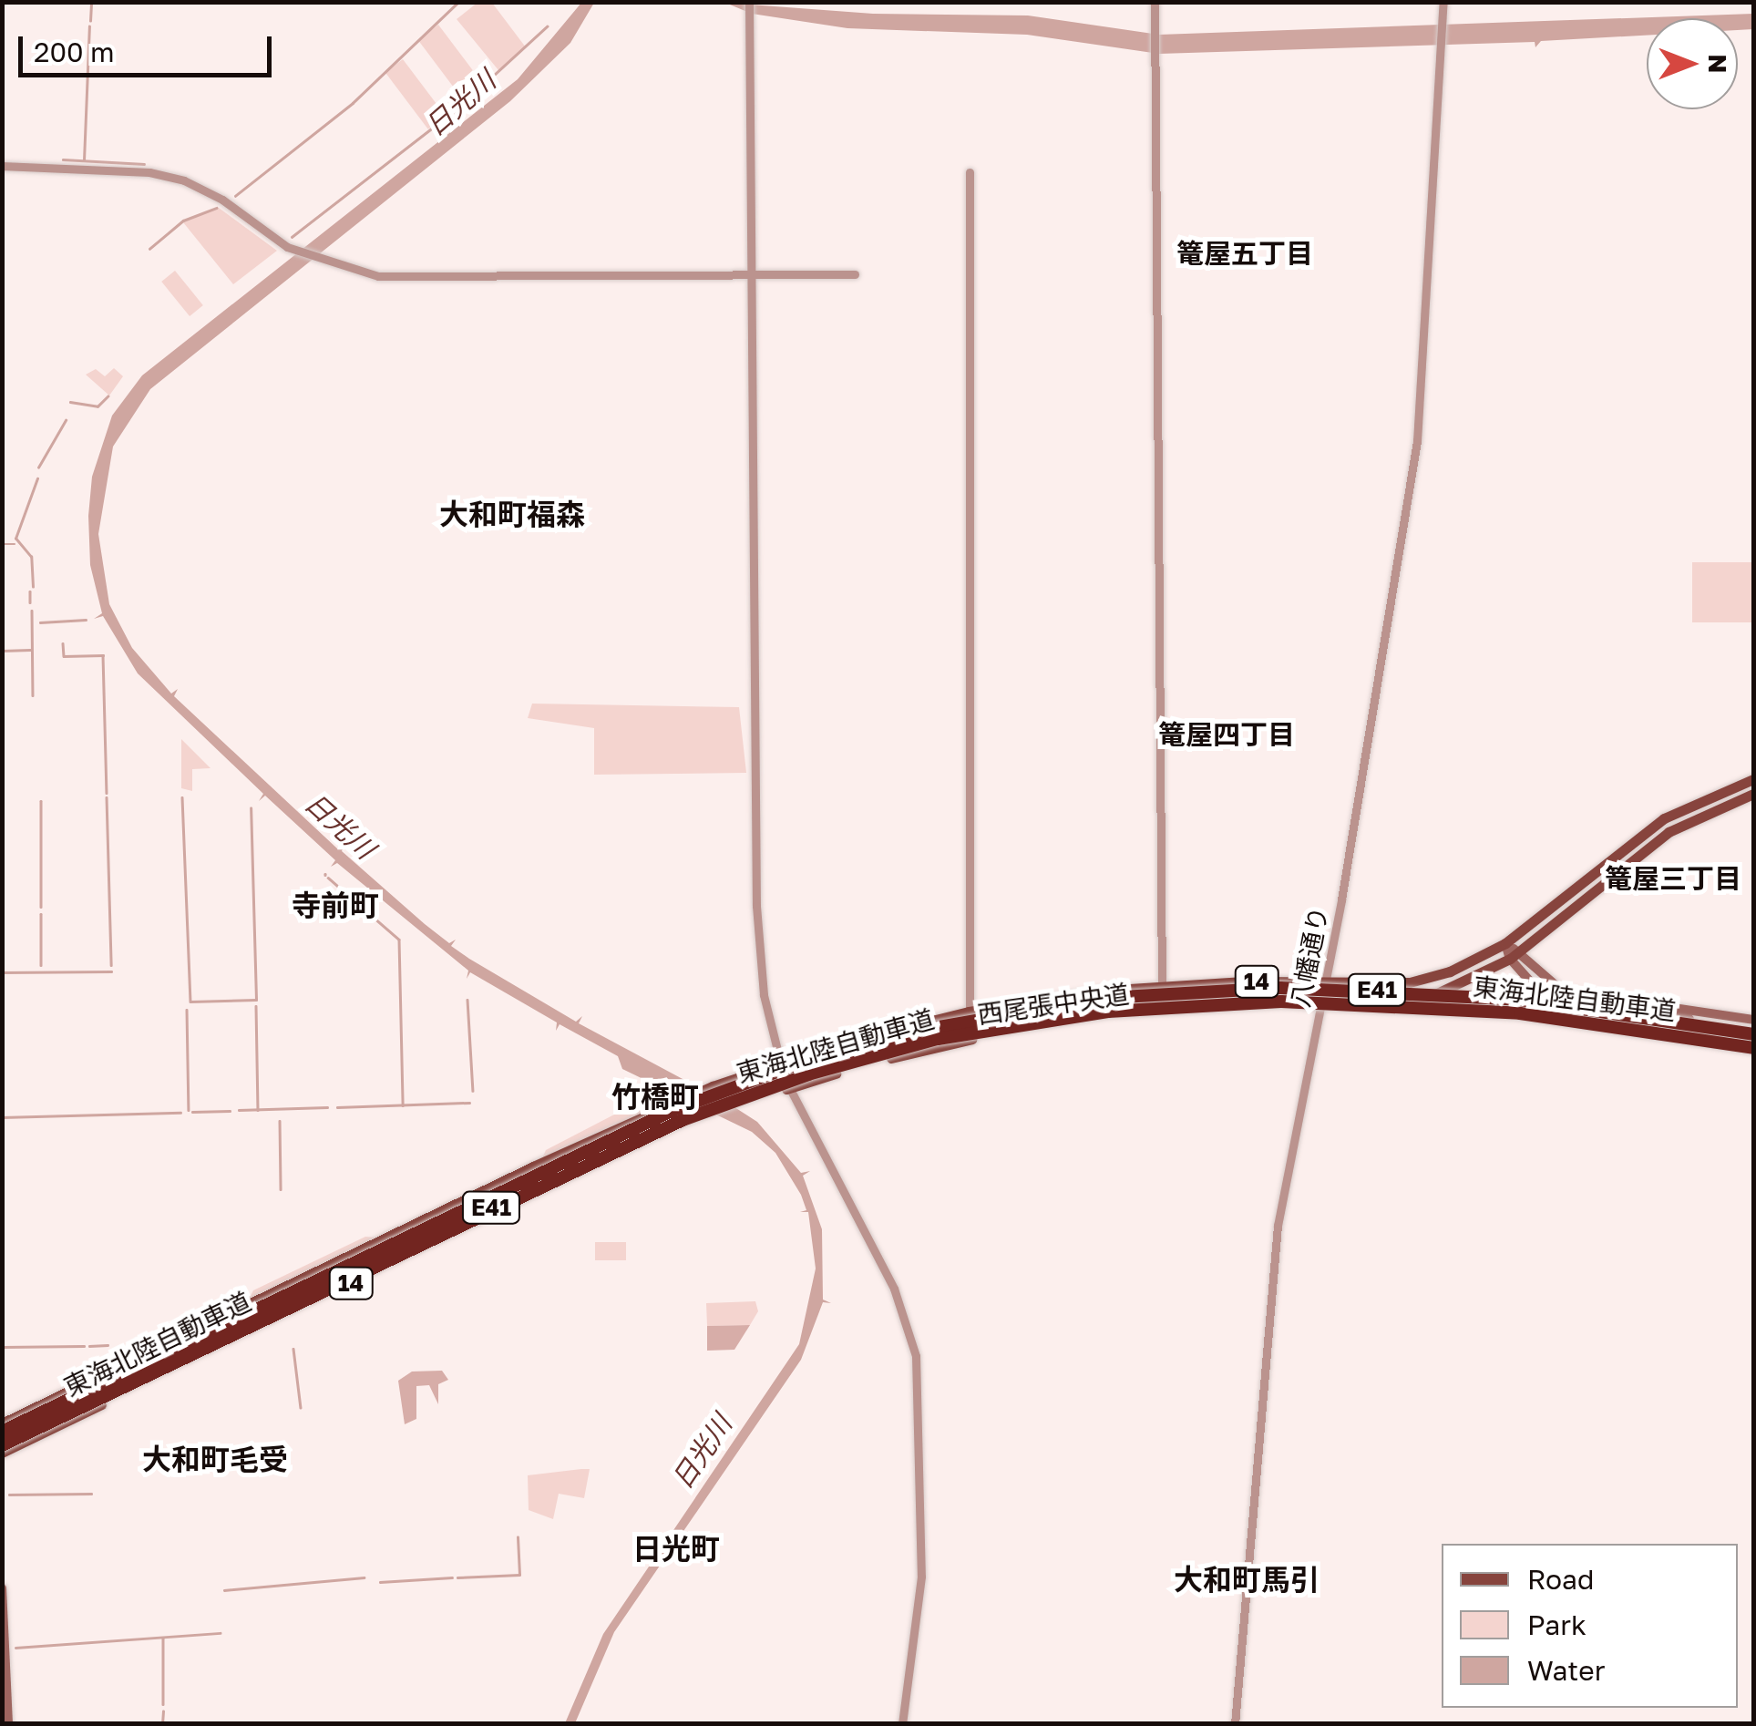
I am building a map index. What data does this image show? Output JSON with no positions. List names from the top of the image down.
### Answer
{
  "streets": {
    "highway": ["E41", "東海北陸自動車道"],
    "main road": ["14", "西尾張中央道"],
    "street": ["八幡通り"]
  },
  "crossings": [
    ["八幡通り", "西尾張中央道"]
  ],
  "districts": [
    "篭屋五丁目",
    "大和町福森",
    "篭屋四丁目",
    "篭屋三丁目",
    "寺前町",
    "竹橋町",
    "大和町毛受",
    "日光町",
    "大和町馬引"
  ],
  "water": ["日光川"],
  "legend": ["Road", "Park", "Water"],
  "scale_bar": "200 m",
  "north": "right"
}
